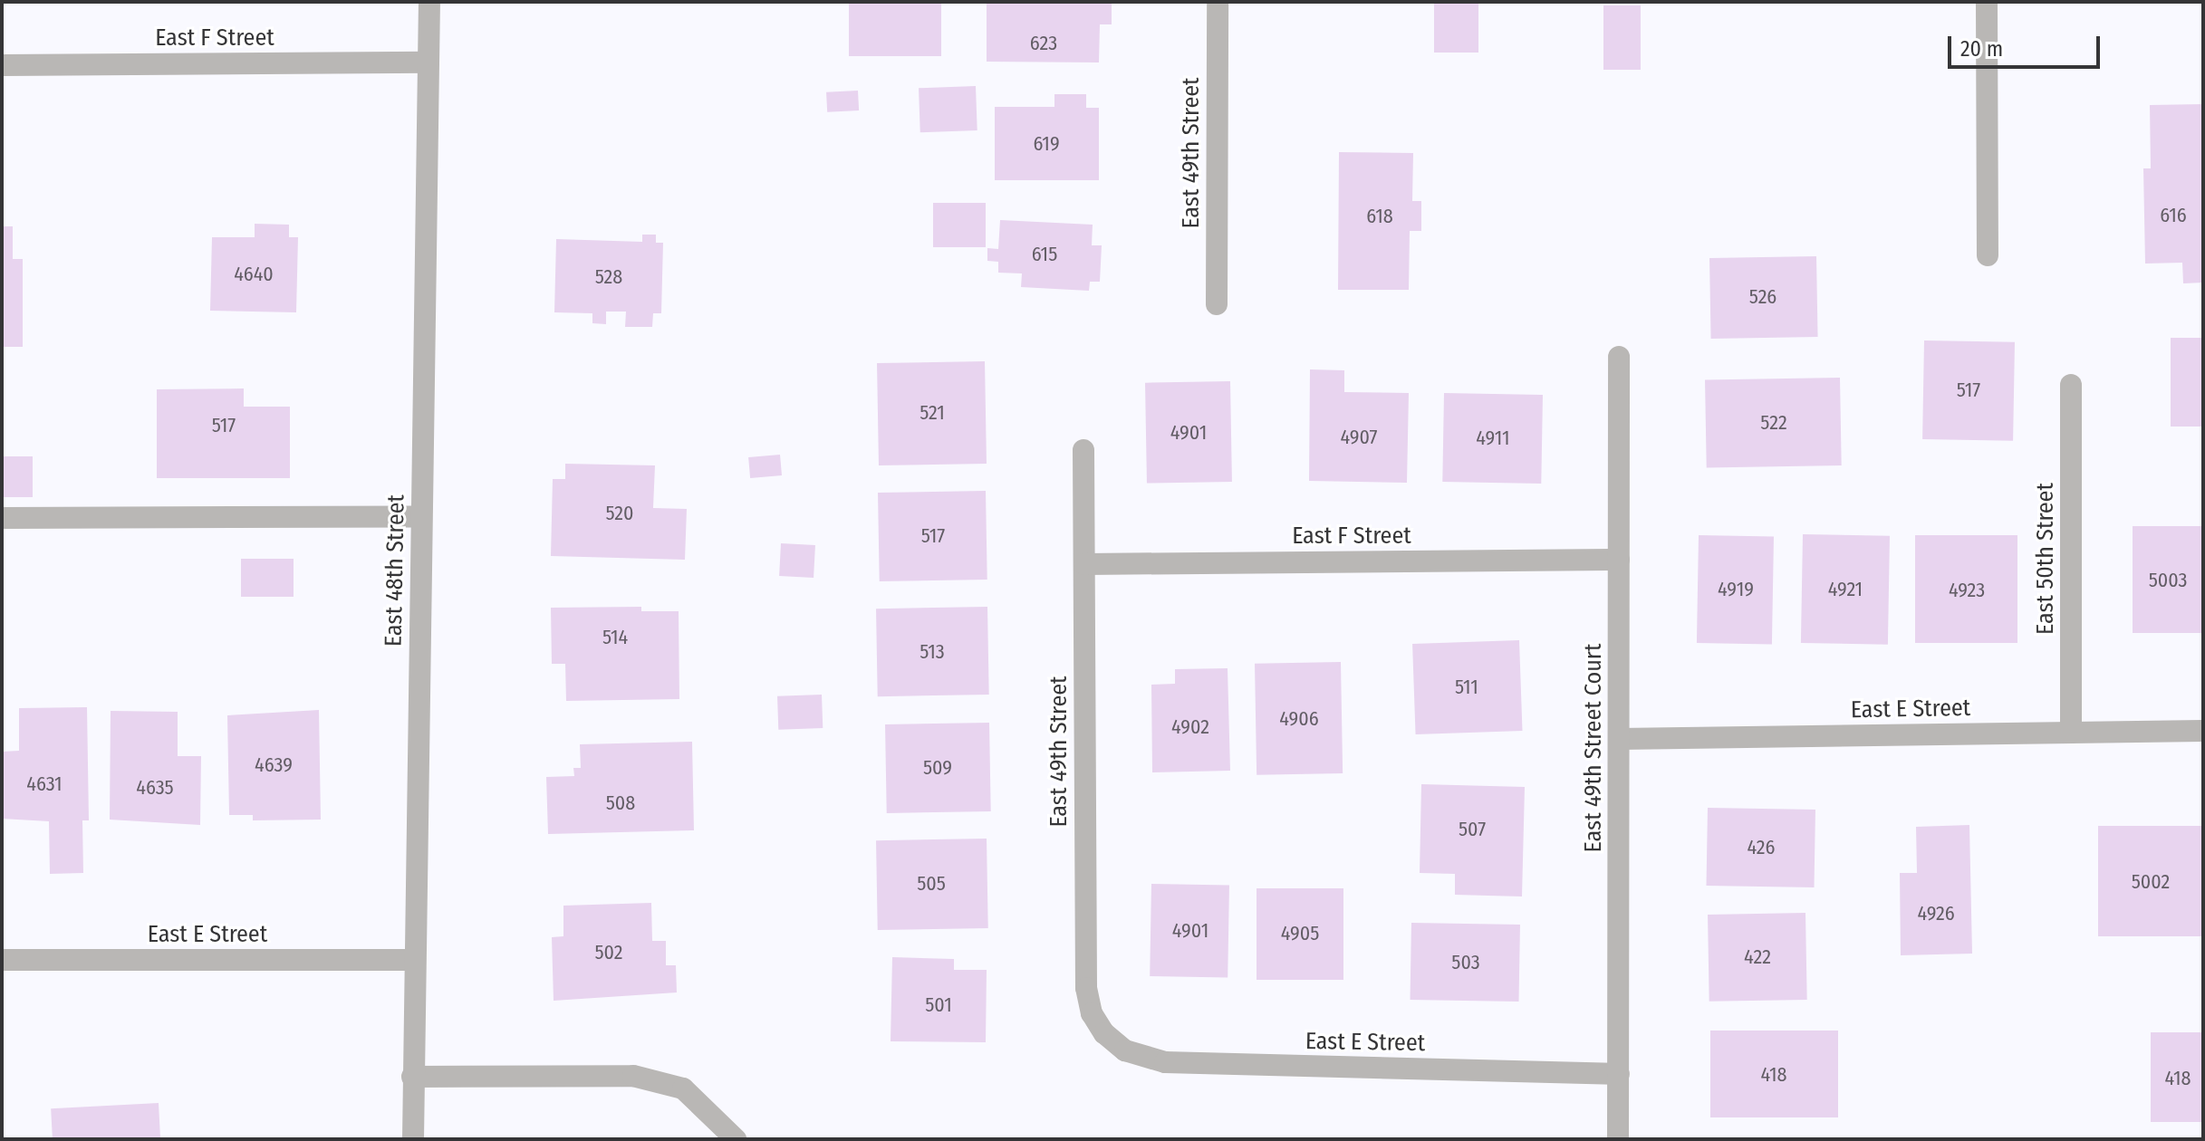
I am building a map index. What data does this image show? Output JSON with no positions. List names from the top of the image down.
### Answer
{
  "streets": {
    "street": [
      "East F Street",
      "East 49th Street",
      "East 50th Street",
      "East 48th Street",
      "East E Street",
      "East 49th Street Court"
    ]
  },
  "crossings": [
    ["East F Street", "East 49th Street"],
    ["East F Street", "East 48th Street"],
    ["East F Street", "East 49th Street Court"],
    ["East 49th Street", "East E Street"],
    ["East 50th Street", "East E Street"],
    ["East 48th Street", "East E Street"],
    ["East E Street", "East 49th Street Court"]
  ],
  "house_numbers": [
    "623",
    "619",
    "616",
    "618",
    "615",
    "4640",
    "528",
    "526",
    "517",
    "521",
    "522",
    "517",
    "4901",
    "4907",
    "4911",
    "520",
    "517",
    "5003",
    "4919",
    "4921",
    "4923",
    "514",
    "513",
    "511",
    "4906",
    "4902",
    "4639",
    "509",
    "4631",
    "4635",
    "508",
    "507",
    "426",
    "5002",
    "505",
    "4926",
    "4901",
    "4905",
    "502",
    "422",
    "503",
    "501",
    "418",
    "418"
  ],
  "scale_bar": "20 m"
}
